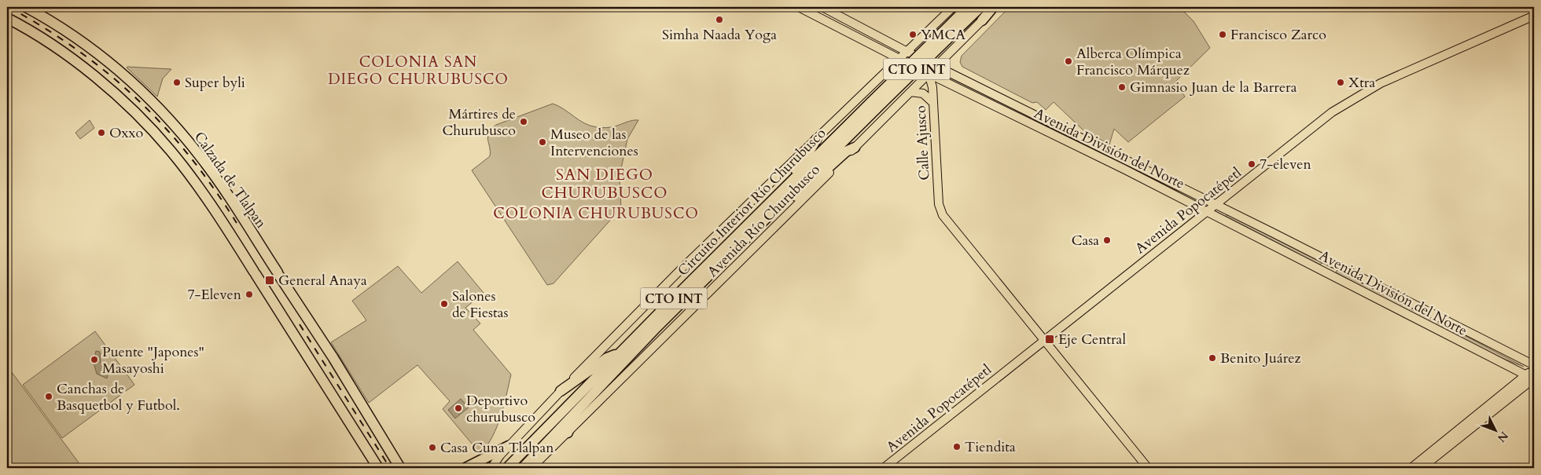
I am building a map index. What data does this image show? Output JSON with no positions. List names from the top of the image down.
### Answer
{
  "streets": {
    "highway": ["CTO INT", "Calzada de Tlalpan", "Circuito Interior Río Churubusco"],
    "main road": [
      "Calle Ajusco",
      "Avenida División del Norte",
      "Avenida Popocatépetl",
      "Avenida Río Churubusco"
    ]
  },
  "crossings": [
    ["Calle Ajusco", "Avenida División del Norte"],
    ["Calle Ajusco", "Avenida Popocatépetl"],
    ["Calle Ajusco", "Avenida Río Churubusco"],
    ["Avenida División del Norte", "Avenida Popocatépetl"],
    ["Avenida División del Norte", "Avenida Río Churubusco"]
  ],
  "districts": ["COLONIA SAN DIEGO CHURUBUSCO", "SAN DIEGO CHURUBUSCO", "COLONIA CHURUBUSCO"],
  "places": {
    "other": [
      "Simha Naada Yoga",
      "YMCA",
      "Francisco Zarco",
      "Alberca Olímpica Francisco Márquez",
      "Super byli",
      "Xtra",
      "Gimnasio Juan de la Barrera",
      "Mártires de Churubusco",
      "Oxxo",
      "Museo de las Intervenciones",
      "7-eleven",
      "Casa",
      "7-Eleven",
      "Salones de Fiestas",
      "Benito Juárez",
      "Puente \"Japones\" Masayoshi",
      "Canchas de Basquetbol y Futbol.",
      "Deportivo churubusco",
      "Tiendita",
      "Casa Cuna Tlalpan"
    ],
    "transit": ["General Anaya", "Eje Central"]
  },
  "north": "bottom right"
}
